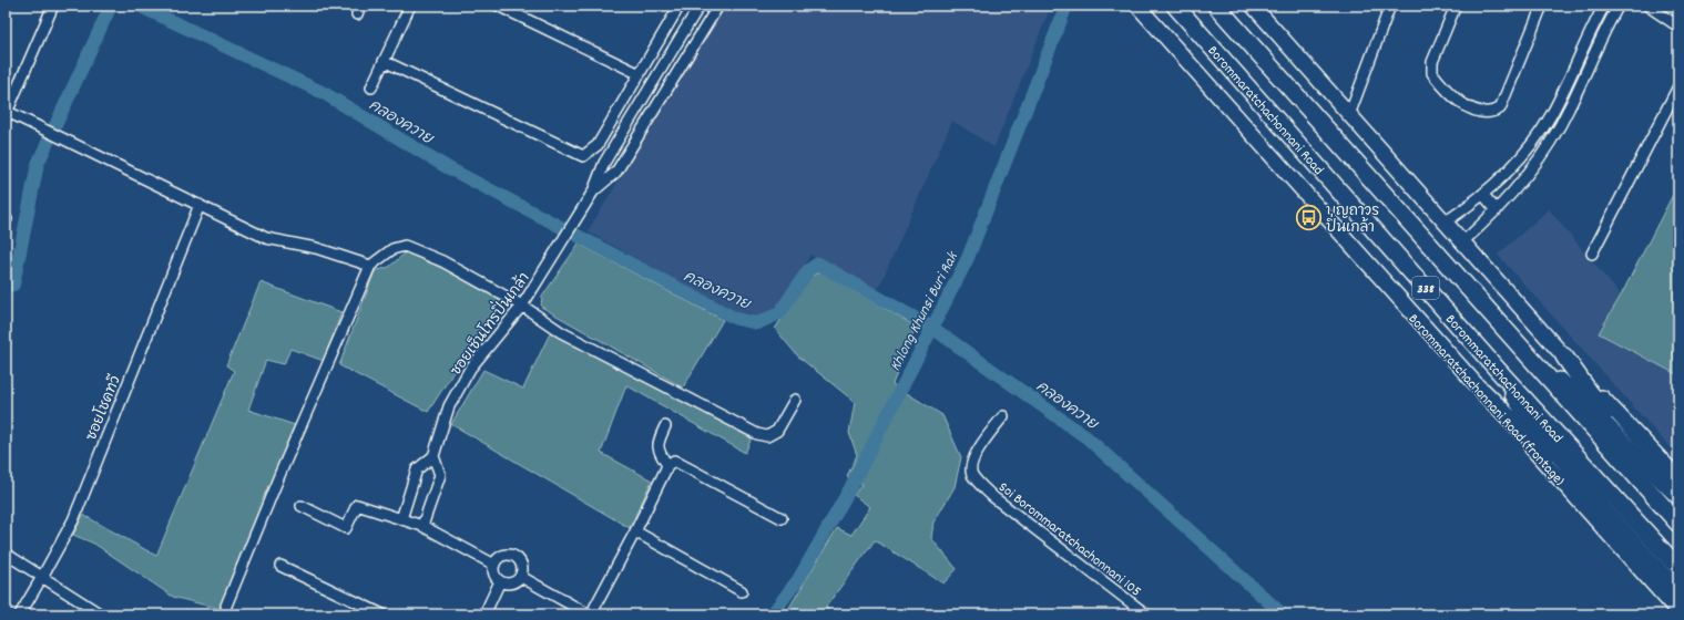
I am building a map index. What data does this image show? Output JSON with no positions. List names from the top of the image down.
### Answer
{
  "streets": {
    "main road": ["Borommaratchachonnani Road", "338", "Borommaratchachonnani Road (frontage)"],
    "street": ["ซอยเซ็นโทรปิ่นเกล้า", "ซอยโชคทวี", "Soi Borommaratchachonnani 105"]
  },
  "crossings": [
    ["Borommaratchachonnani Road", "338"]
  ],
  "water": ["คลองควาย", "Khlong Khunsi Buri Rak"],
  "places": {
    "bus stop": ["บุญถาวร ปิ่นเกล้า"]
  }
}
